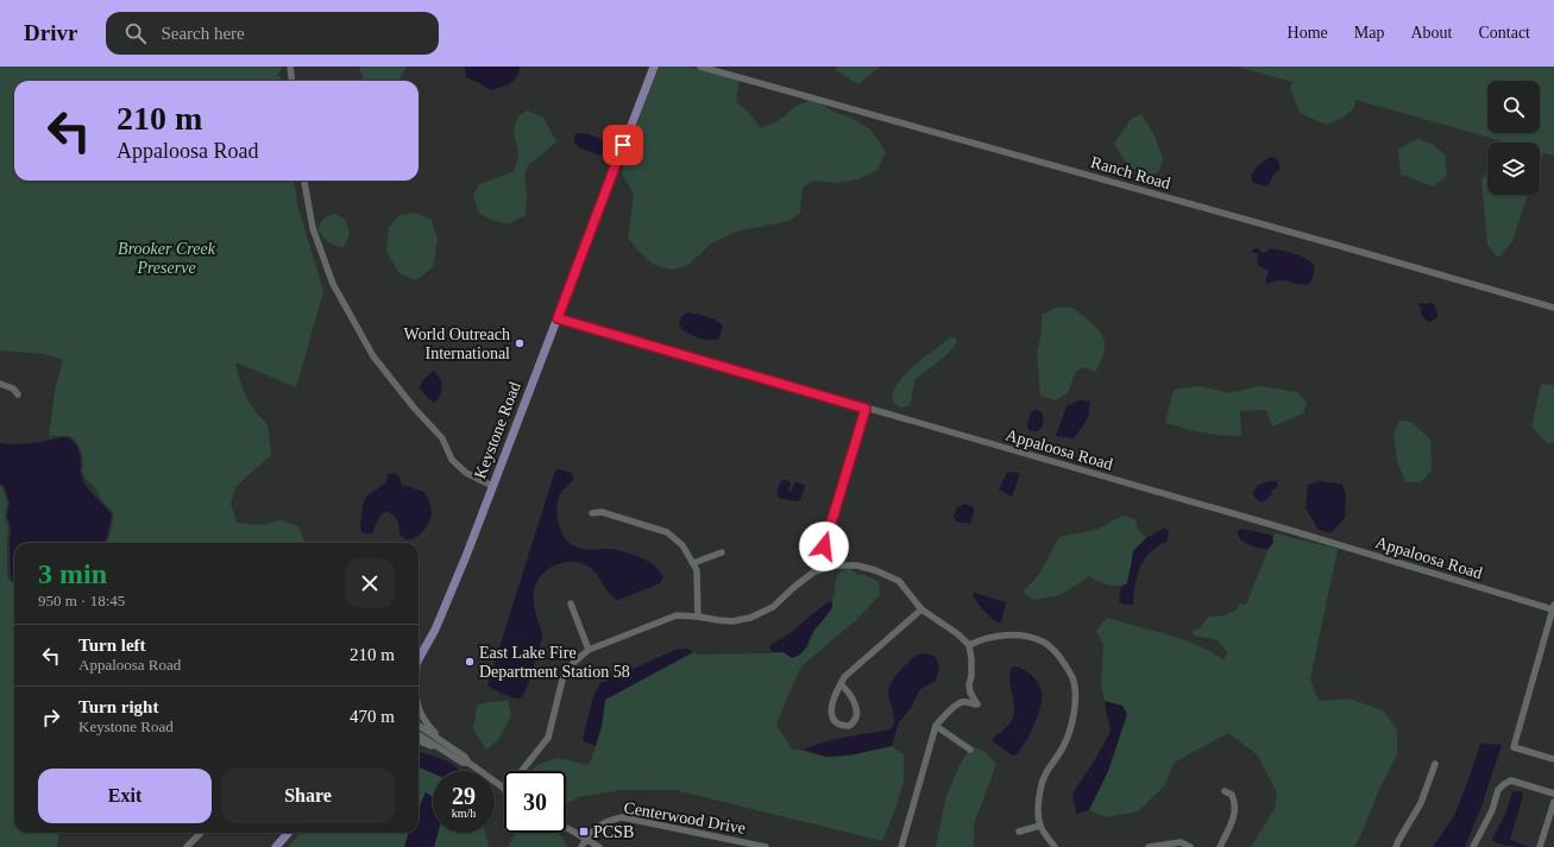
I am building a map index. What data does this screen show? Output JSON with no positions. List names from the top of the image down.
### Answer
{
  "streets": {
    "main road": ["Keystone Road"],
    "street": ["Ranch Road", "Appaloosa Road", "Centerwood Drive"]
  },
  "crossings": [
    ["Keystone Road", "Appaloosa Road"]
  ],
  "parks": ["Brooker Creek Preserve"],
  "places": {
    "other": ["World Outreach International", "East Lake Fire Department Station 58"],
    "transit": ["PCSB"]
  },
  "page": {
    "header": "Drivr",
    "search": "Search here",
    "nav": [
      "Home",
      "Map",
      "About",
      "Contact"
    ],
    "turn": ["210 m", "Appaloosa Road"],
    "heading": ["3 min", "950 m · 18:45"],
    "list": [
      {
        "name": "Turn left",
        "note": "Appaloosa Road",
        "value": "210 m"
      },
      {
        "name": "Turn right",
        "note": "Keystone Road",
        "value": "470 m"
      }
    ],
    "buttons": ["Exit", "Share"],
    "speed": "29 km/h",
    "limit": "30"
  }
}
